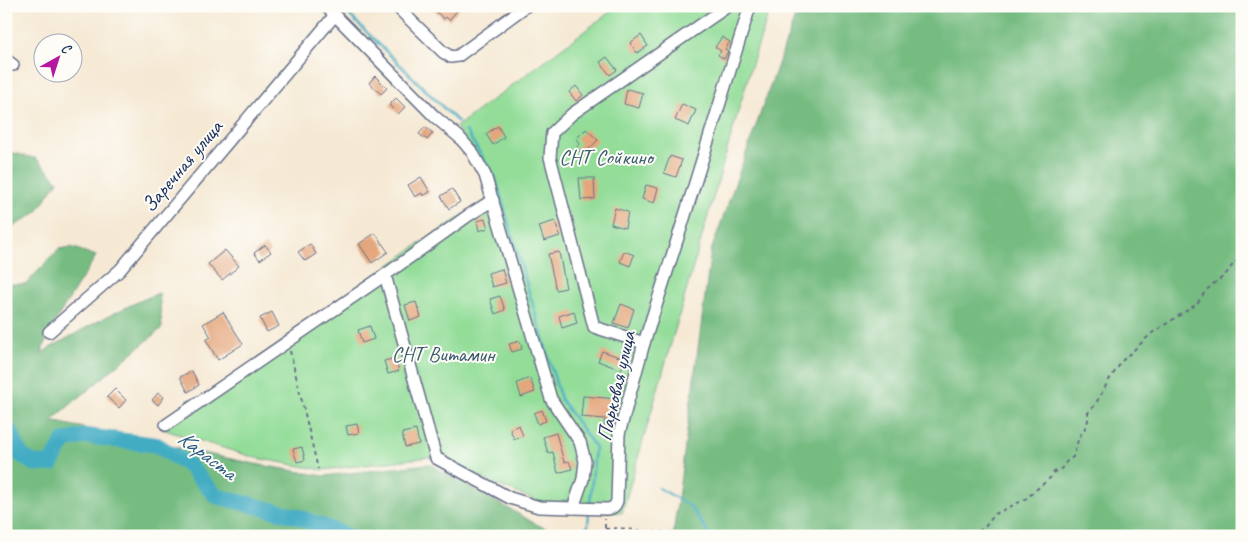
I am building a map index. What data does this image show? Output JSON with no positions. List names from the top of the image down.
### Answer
{
  "streets": {
    "street": ["Заречная улица", "Парковая улица"]
  },
  "crossings": [
    ["Заречная улица", "Парковая улица"]
  ],
  "water": ["Караста"],
  "parks": ["СНТ Сойкино", "СНТ Витамин"],
  "north": "top right"
}
